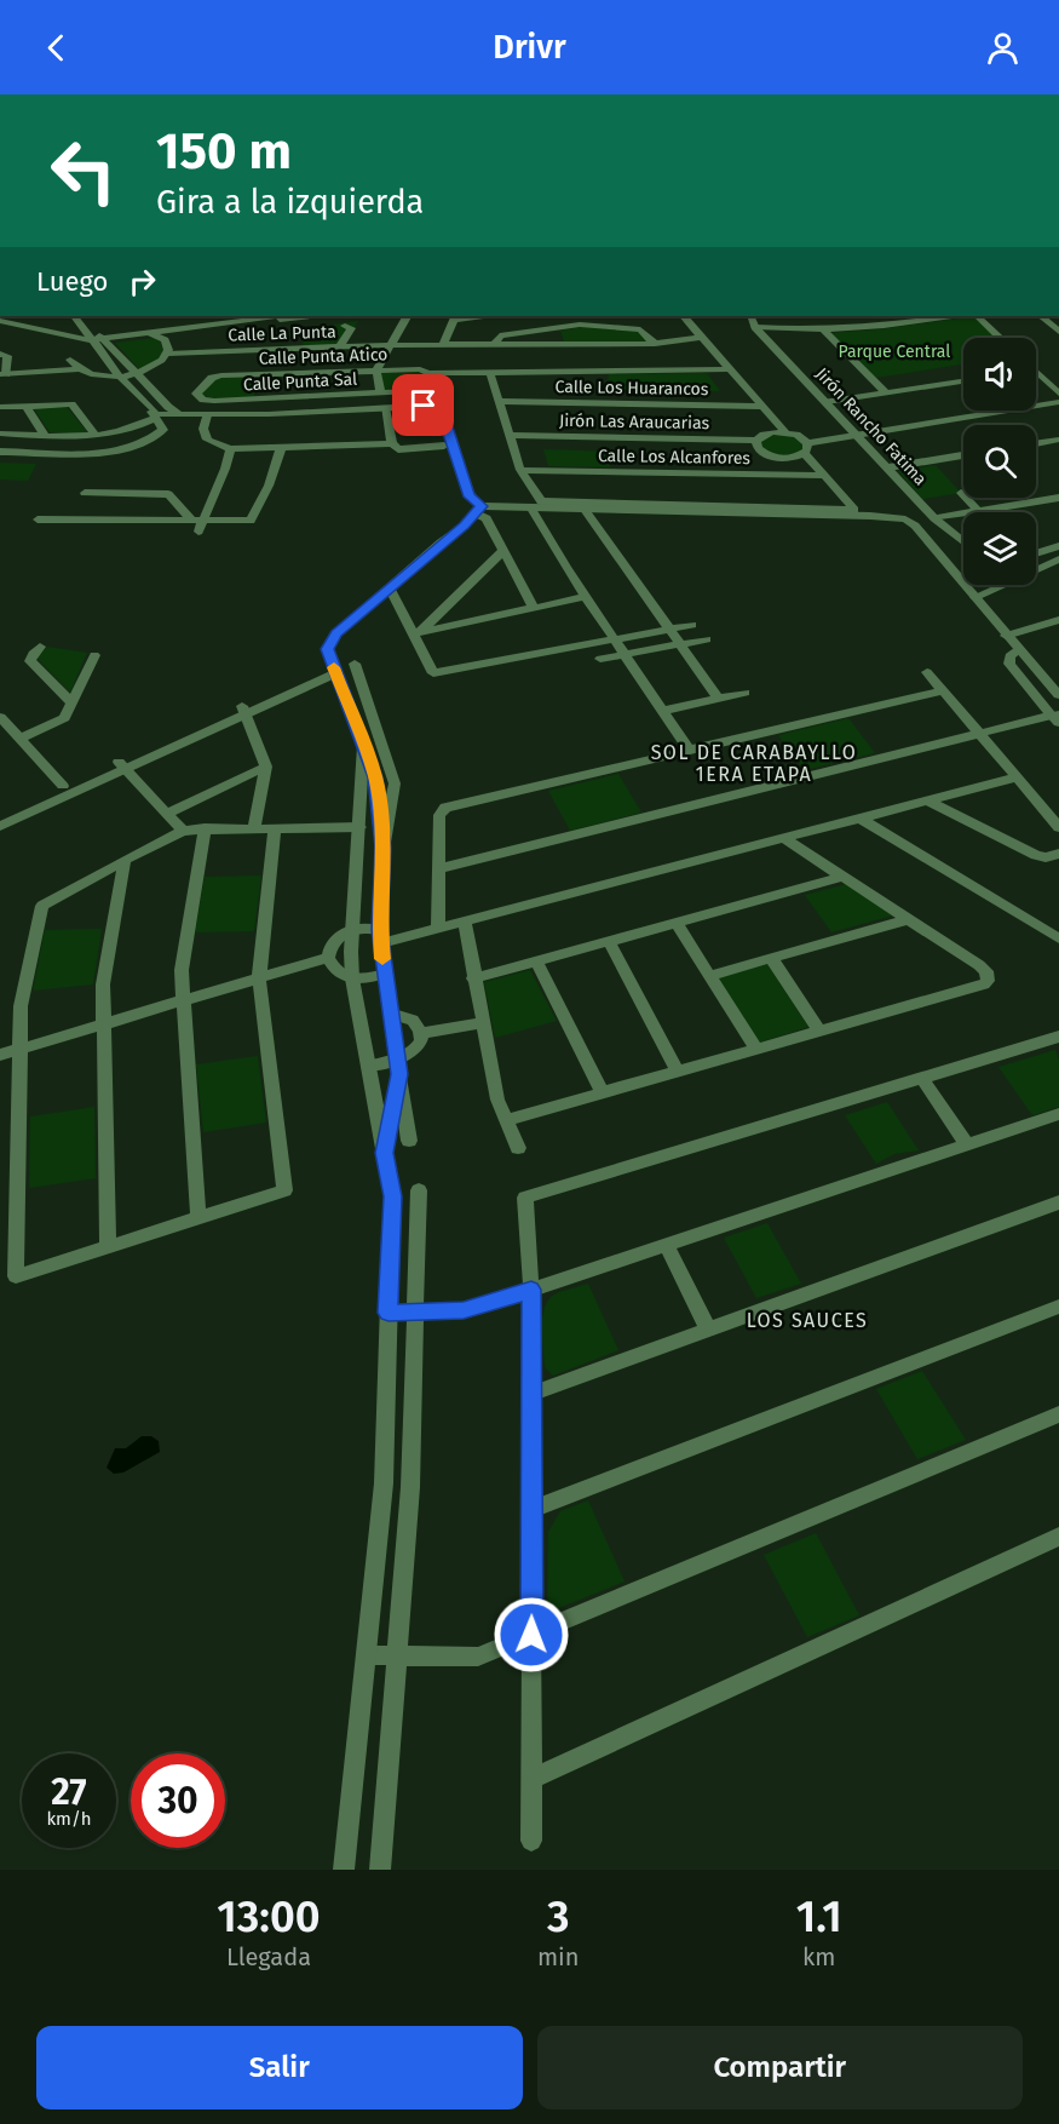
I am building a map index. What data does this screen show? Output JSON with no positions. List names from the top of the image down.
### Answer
{
  "streets": {
    "street": [
      "Calle La Punta",
      "Calle Punta Atico",
      "Calle Punta Sal",
      "Calle Los Huarancos",
      "Jirón Las Araucarias",
      "Jirón Rancho Fatima",
      "Calle Los Alcanfores"
    ]
  },
  "crossings": [
    ["Calle Punta Atico", "Calle Punta Sal"]
  ],
  "districts": ["SOL DE CARABAYLLO 1ERA ETAPA", "LOS SAUCES"],
  "parks": ["Parque Central"],
  "page": {
    "header": "Drivr",
    "turn": ["150 m", "Gira a la izquierda"],
    "then": "Luego",
    "speed": "27 km/h",
    "limit": "30",
    "eta": [
      "13:00",
      "Llegada",
      "3",
      "min",
      "1.1",
      "km"
    ],
    "buttons": ["Salir", "Compartir"]
  }
}
